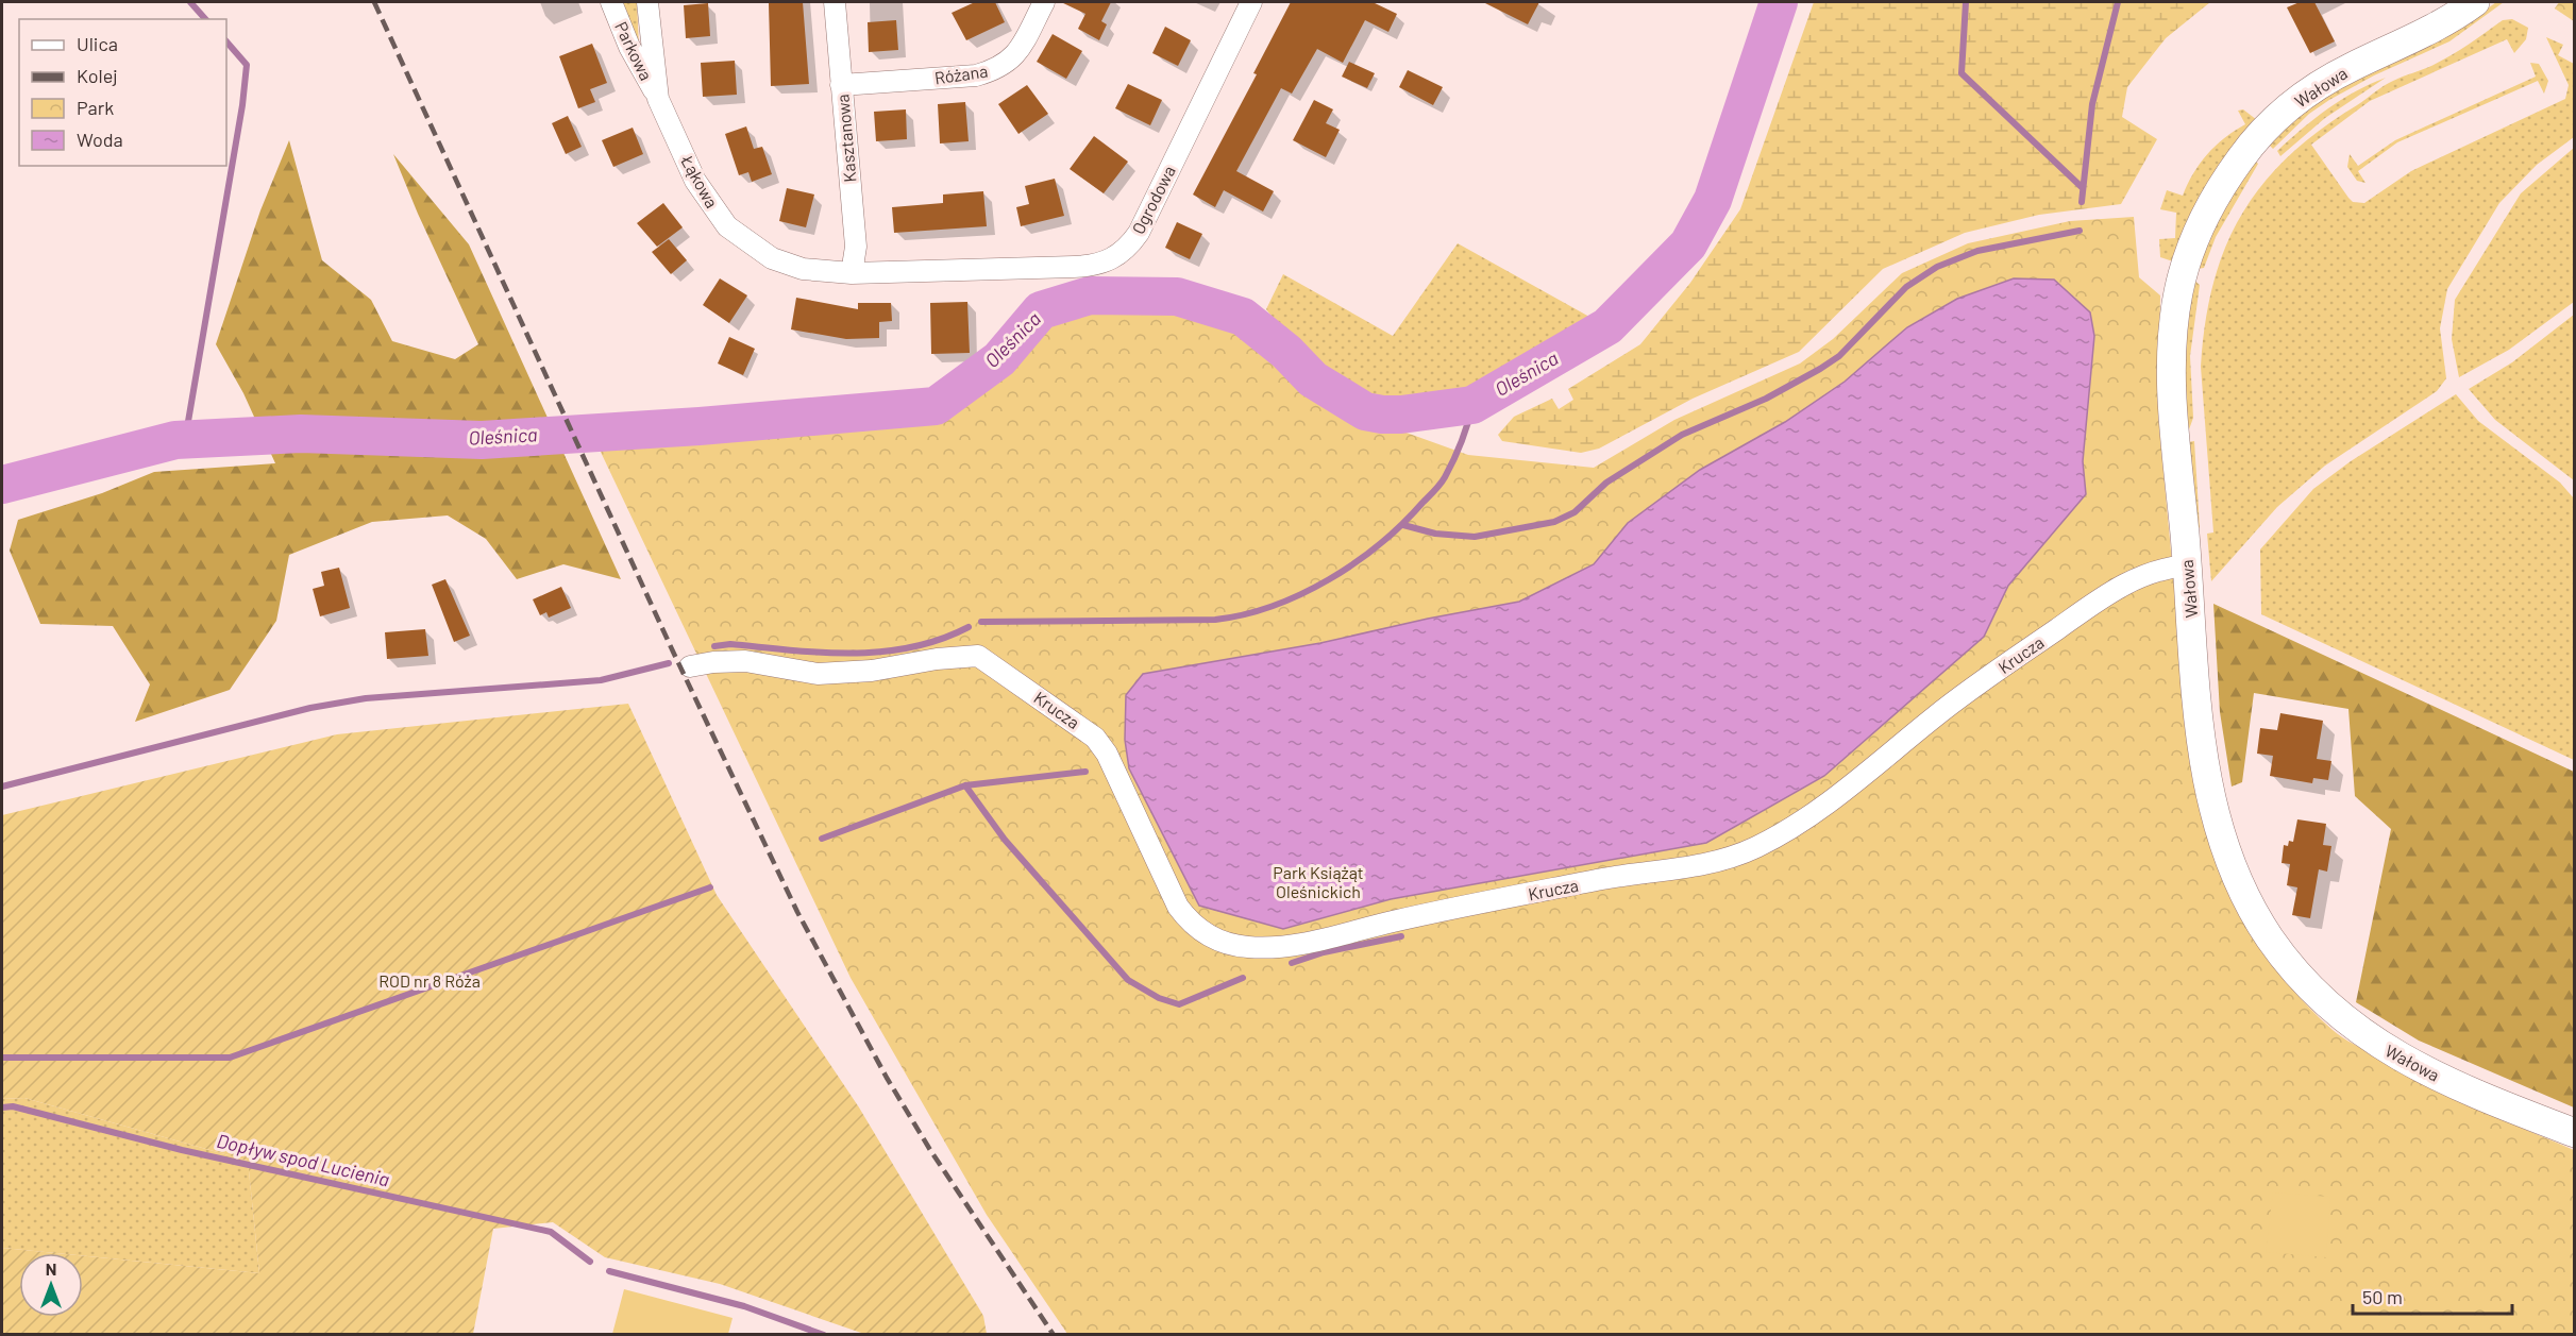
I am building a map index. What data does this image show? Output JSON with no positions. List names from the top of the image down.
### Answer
{
  "streets": {
    "street": [
      "Parkowa",
      "Różana",
      "Wałowa",
      "Kasztanowa",
      "Łąkowa",
      "Ogrodowa",
      "Krucza"
    ]
  },
  "crossings": [
    ["Parkowa", "Łąkowa"],
    ["Różana", "Kasztanowa"],
    ["Wałowa", "Krucza"],
    ["Kasztanowa", "Łąkowa"],
    ["Kasztanowa", "Ogrodowa"],
    ["Łąkowa", "Ogrodowa"]
  ],
  "water": ["Oleśnica", "Dopływ spod Lucienia"],
  "parks": ["Park Książąt Oleśnickich", "ROD nr 8 Róża"],
  "legend": [
    "Ulica",
    "Kolej",
    "Park",
    "Woda"
  ],
  "scale_bar": "50 m",
  "north": "top"
}
